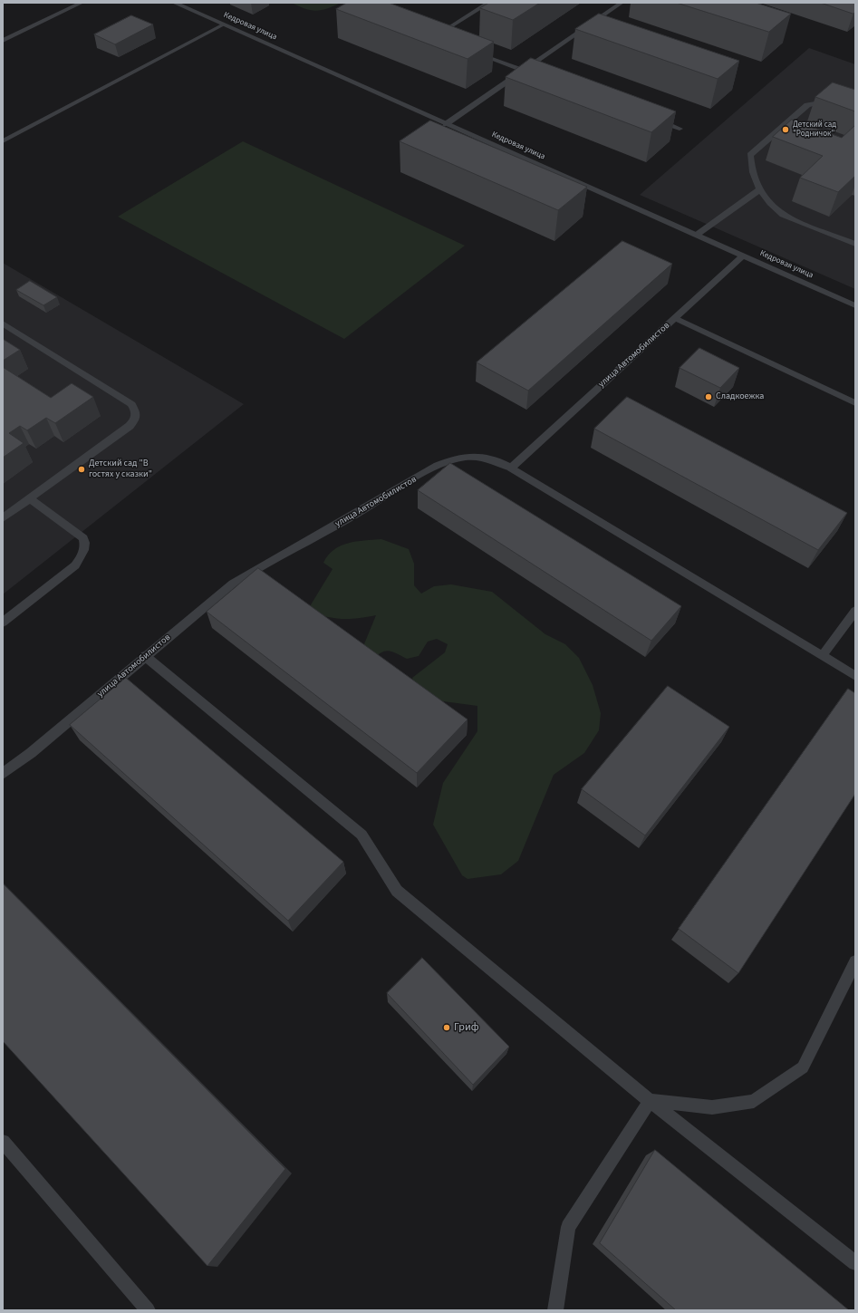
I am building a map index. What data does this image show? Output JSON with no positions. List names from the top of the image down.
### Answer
{
  "streets": {
    "street": ["Кедровая улица", "улица Автомобилистов"]
  },
  "crossings": [
    ["Кедровая улица", "улица Автомобилистов"]
  ],
  "places": [
    "Детский сад \"Родничок\"",
    "Сладкоежка",
    "Детский сад \"В гостях у сказки\"",
    "Гриф"
  ]
}
